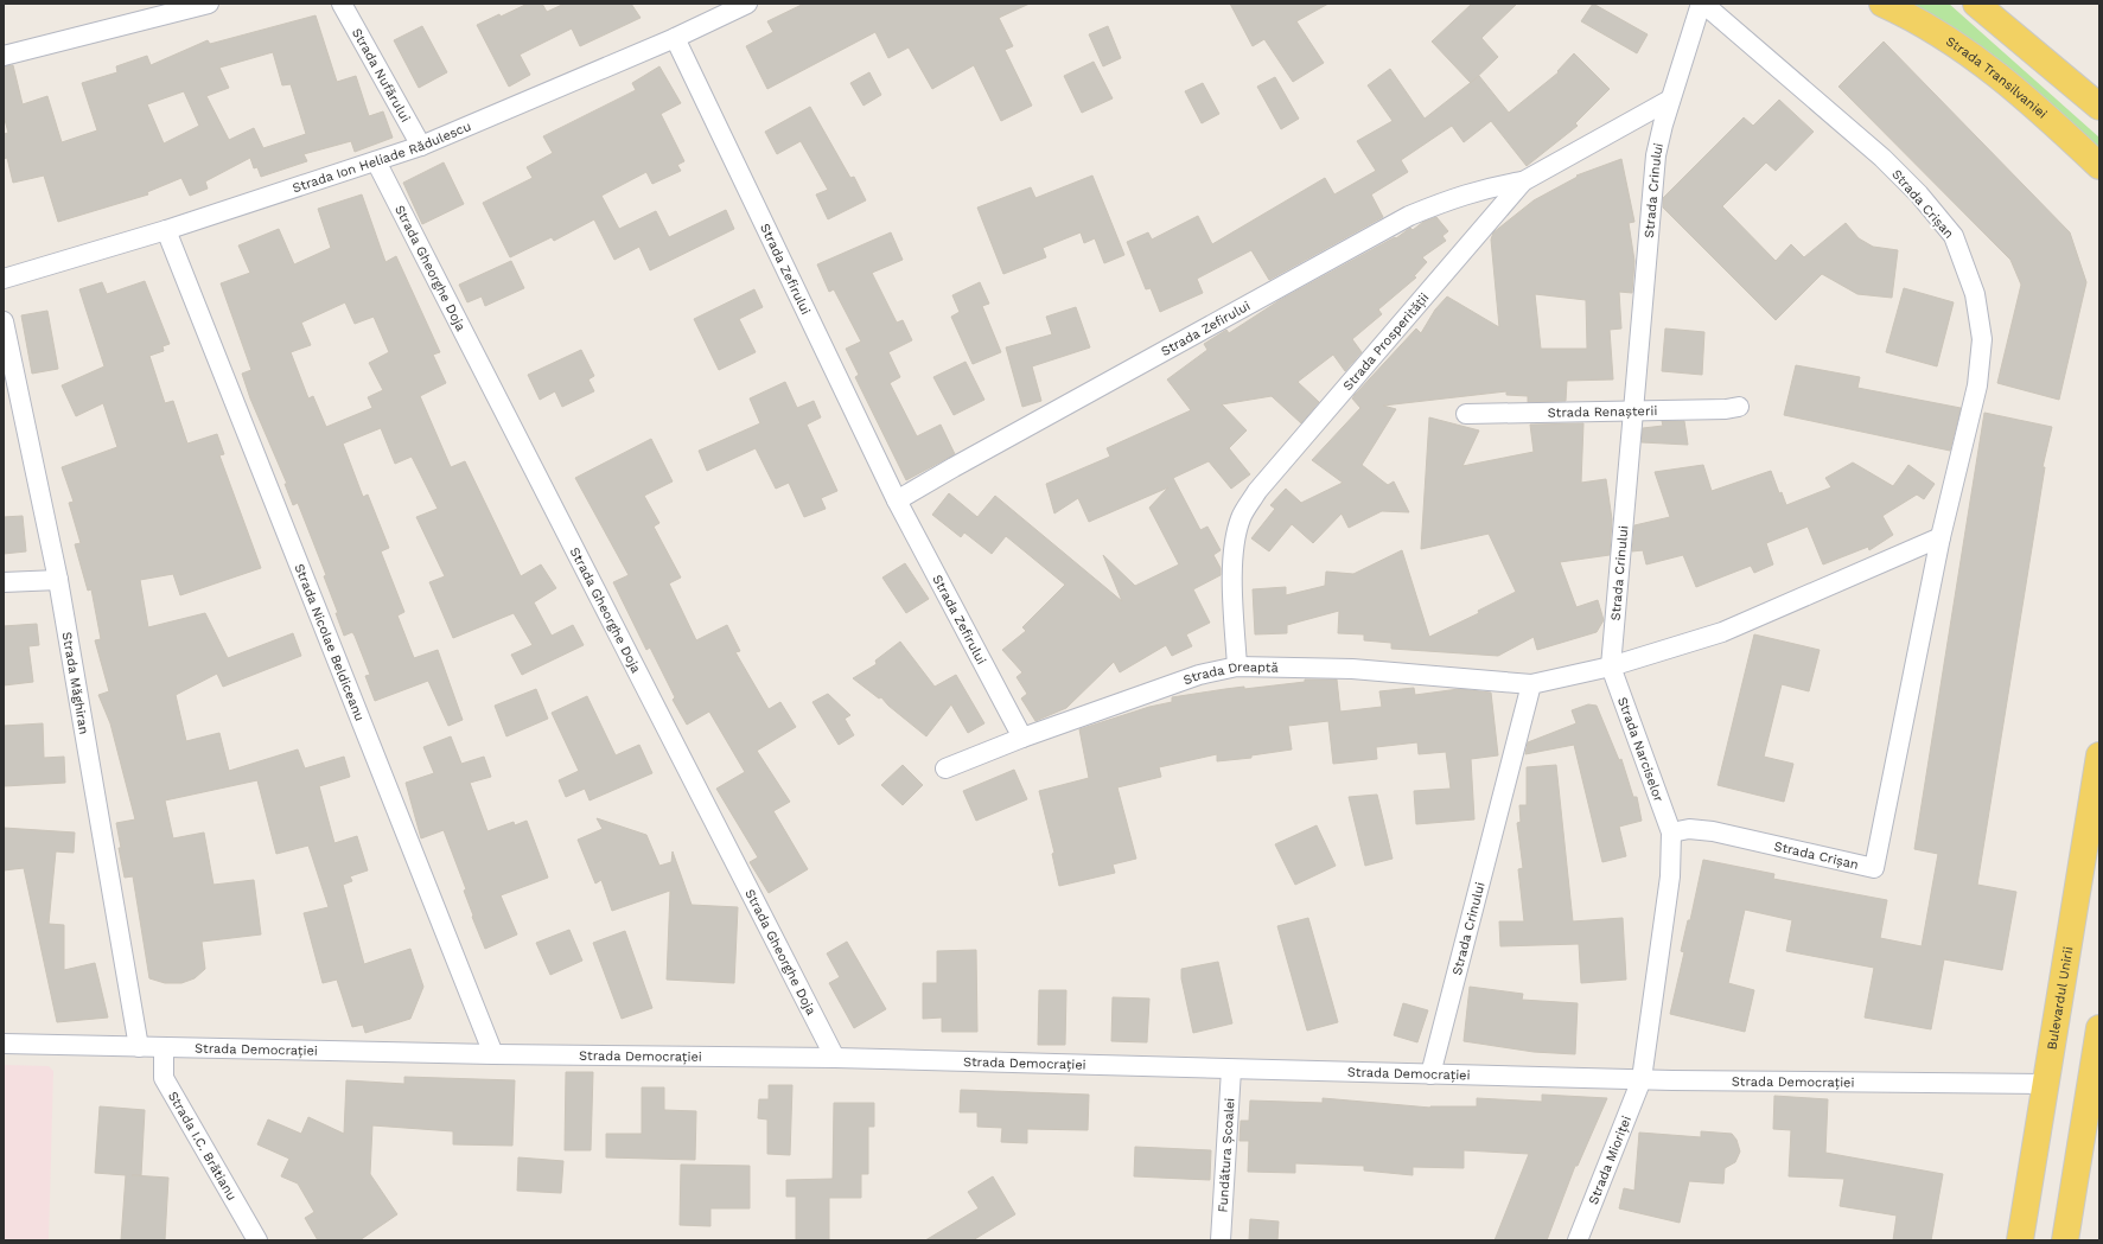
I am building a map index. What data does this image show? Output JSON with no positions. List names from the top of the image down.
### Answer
{
  "streets": {
    "main road": ["Strada Transilvaniei", "Bulevardul Unirii"],
    "street": [
      "Strada Nufărului",
      "Strada Ion Heliade Rădulescu",
      "Strada Crinului",
      "Strada Crișan",
      "Strada Gheorghe Doja",
      "Strada Zefirului",
      "Strada Prosperității",
      "Strada Renașterii",
      "Strada Nicolae Beldiceanu",
      "Strada Dreaptă",
      "Strada Măghiran",
      "Strada Narciselor",
      "Strada Democrației",
      "Strada I.C. Brătianu",
      "Fundătura Școalei",
      "Strada Mioriței"
    ]
  },
  "crossings": [
    ["Strada Nufărului", "Strada Ion Heliade Rădulescu"],
    ["Strada Ion Heliade Rădulescu", "Strada Gheorghe Doja"],
    ["Strada Ion Heliade Rădulescu", "Strada Zefirului"],
    ["Strada Ion Heliade Rădulescu", "Strada Nicolae Beldiceanu"],
    ["Strada Crinului", "Strada Crișan"],
    ["Strada Crinului", "Strada Prosperității"],
    ["Strada Crinului", "Strada Renașterii"],
    ["Strada Crinului", "Strada Dreaptă"],
    ["Strada Crinului", "Strada Narciselor"],
    ["Strada Crinului", "Strada Democrației"],
    ["Strada Crișan", "Strada Narciselor"],
    ["Strada Gheorghe Doja", "Strada Democrației"],
    ["Strada Zefirului", "Strada Prosperității"],
    ["Strada Zefirului", "Strada Dreaptă"],
    ["Strada Prosperității", "Strada Dreaptă"],
    ["Strada Nicolae Beldiceanu", "Strada Democrației"],
    ["Strada Măghiran", "Strada Democrației"],
    ["Bulevardul Unirii", "Strada Democrației"],
    ["Strada Democrației", "Strada I.C. Brătianu"],
    ["Strada Democrației", "Fundătura Școalei"],
    ["Strada Democrației", "Strada Mioriței"]
  ]
}
